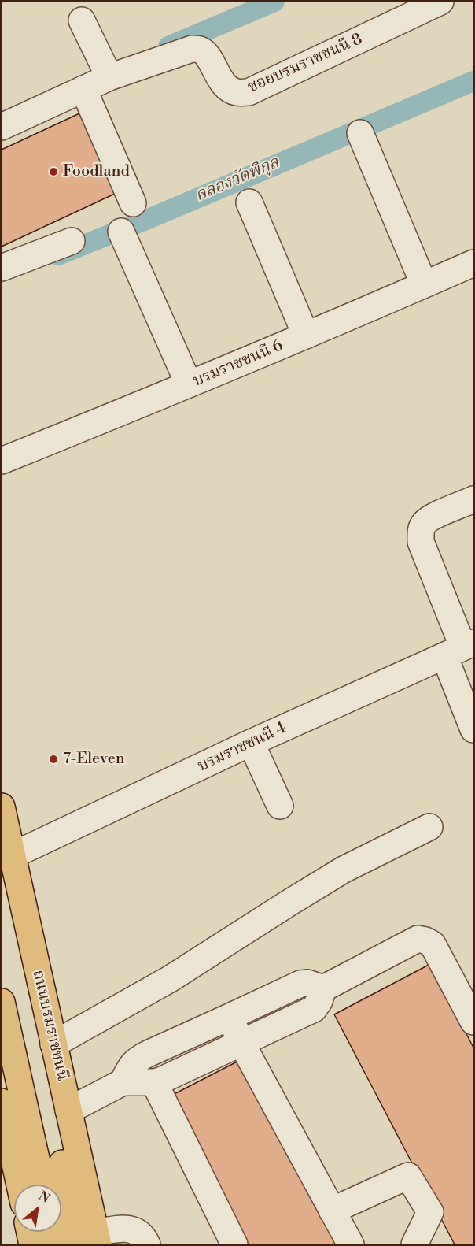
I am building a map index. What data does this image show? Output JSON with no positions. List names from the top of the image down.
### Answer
{
  "streets": {
    "main road": ["ถนนบรมราชชนนี"],
    "street": ["ซอยบรมราชชนนี 8", "บรมราชชนนี 6", "บรมราชชนนี 4"]
  },
  "crossings": [
    ["บรมราชชนนี 4", "ถนนบรมราชชนนี"]
  ],
  "water": ["คลองวัดพิกุล"],
  "places": ["Foodland", "7-Eleven"],
  "north": "top right"
}
